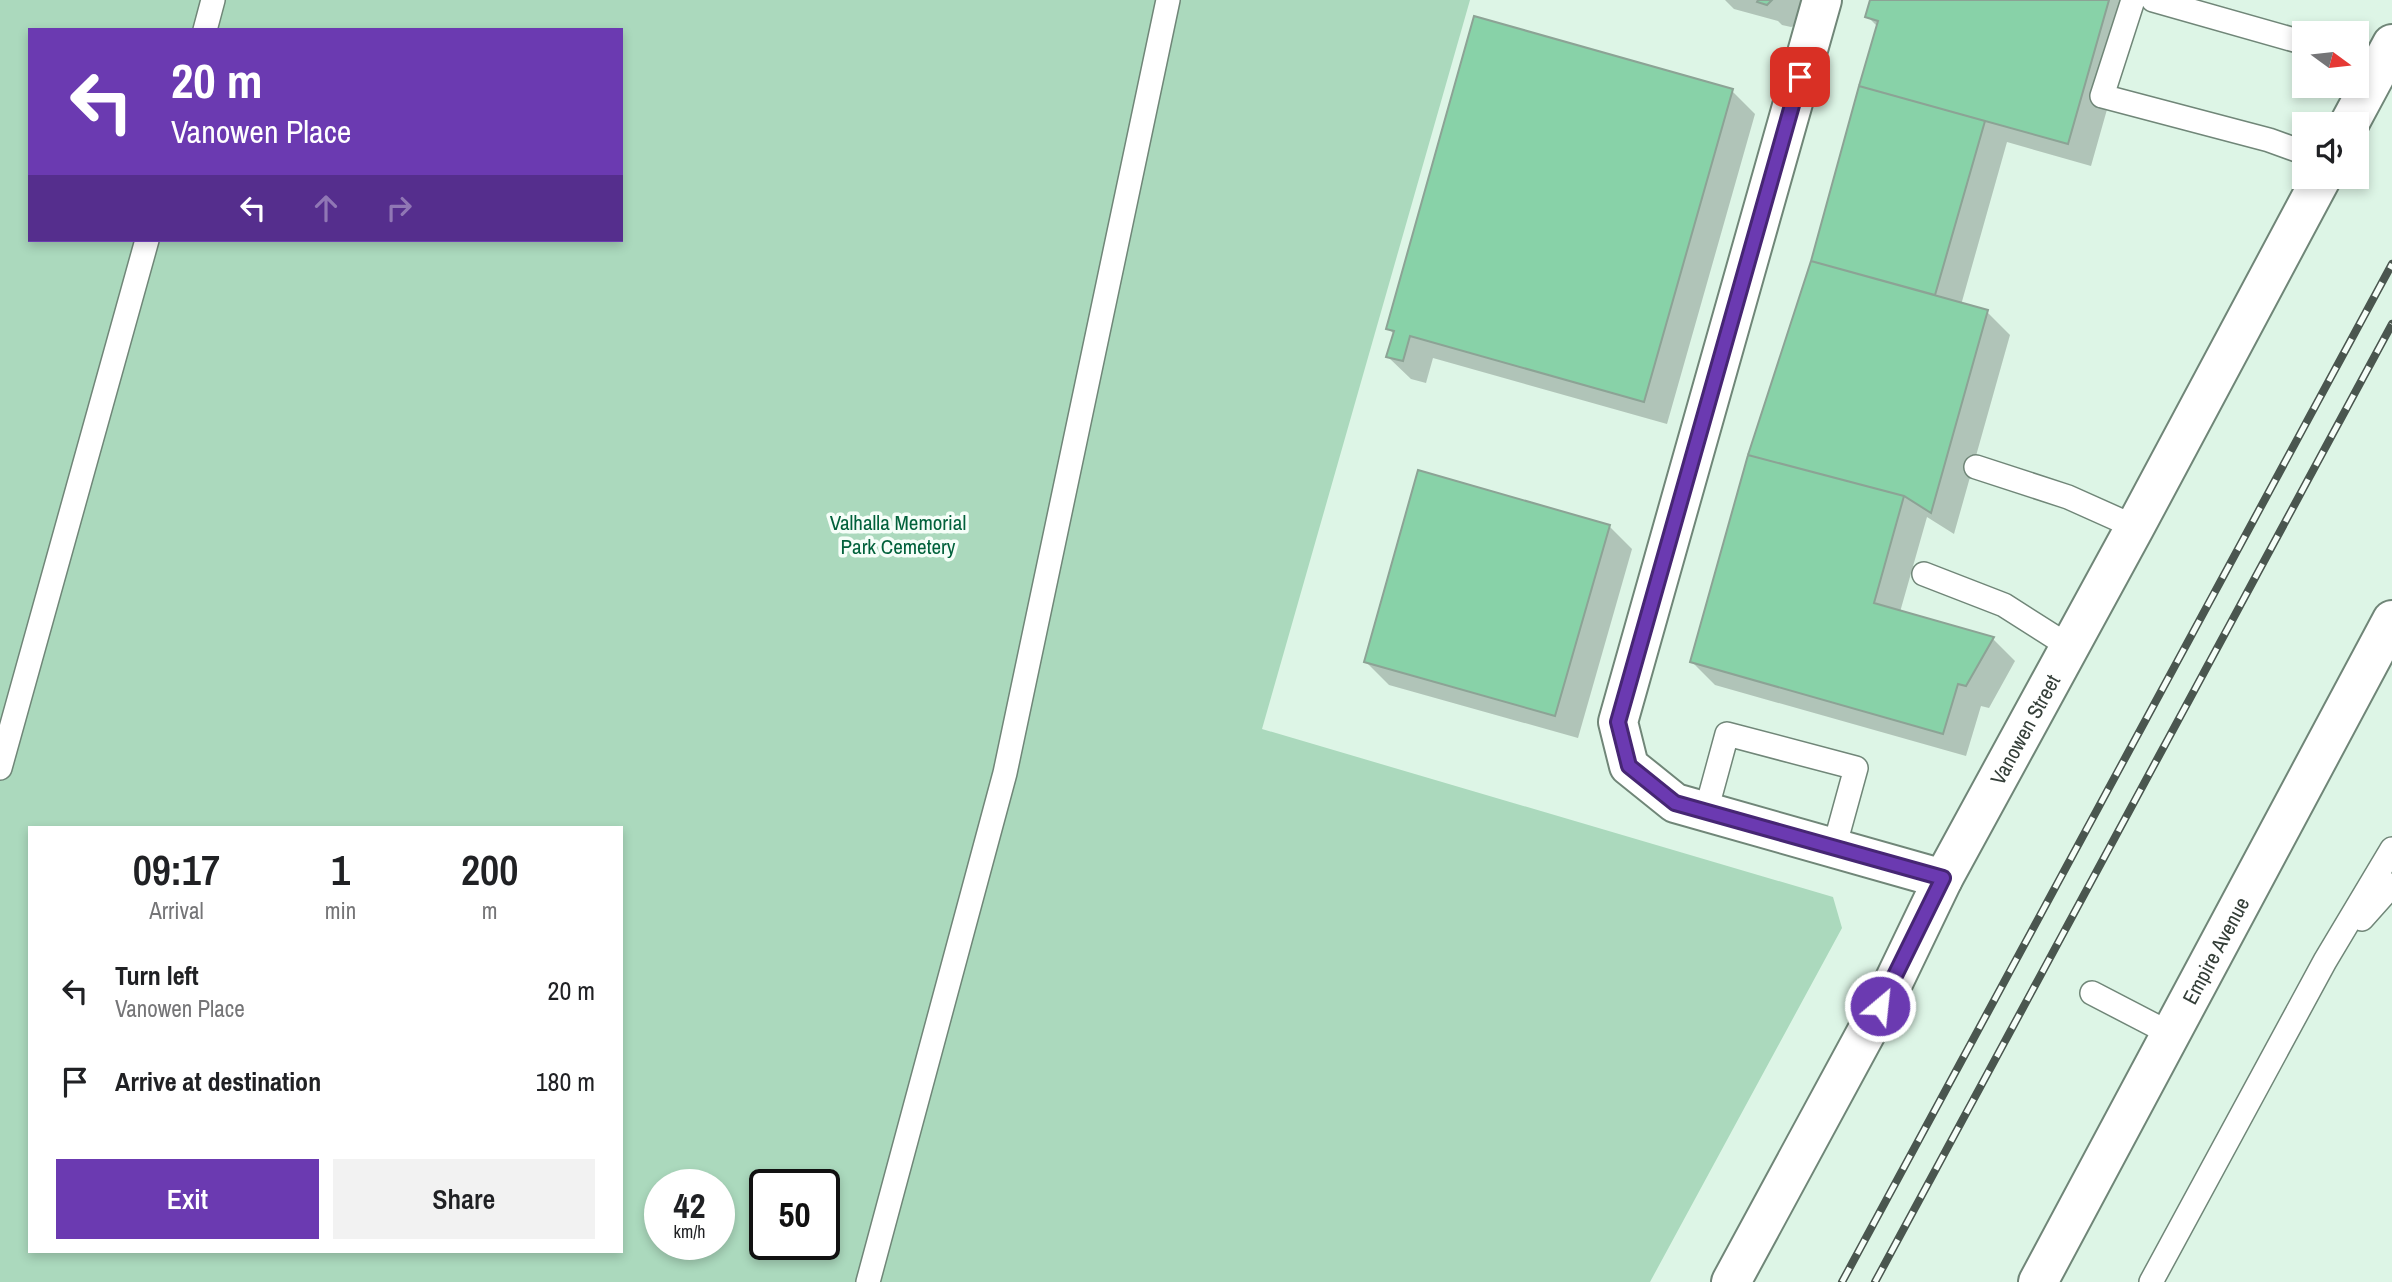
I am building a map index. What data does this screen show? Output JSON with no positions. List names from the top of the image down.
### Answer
{
  "streets": {
    "main road": ["Vanowen Street", "Empire Avenue"]
  },
  "parks": ["Valhalla Memorial Park Cemetery"],
  "north": "right",
  "page": {
    "turn": ["20 m", "Vanowen Place"],
    "eta": [
      "09:17",
      "Arrival",
      "1",
      "min",
      "200",
      "m"
    ],
    "list": [
      {
        "name": "Turn left",
        "note": "Vanowen Place",
        "value": "20 m"
      },
      {
        "name": "Arrive at destination",
        "value": "180 m"
      }
    ],
    "buttons": ["Exit", "Share"],
    "speed": "42 km/h",
    "limit": "50"
  }
}
